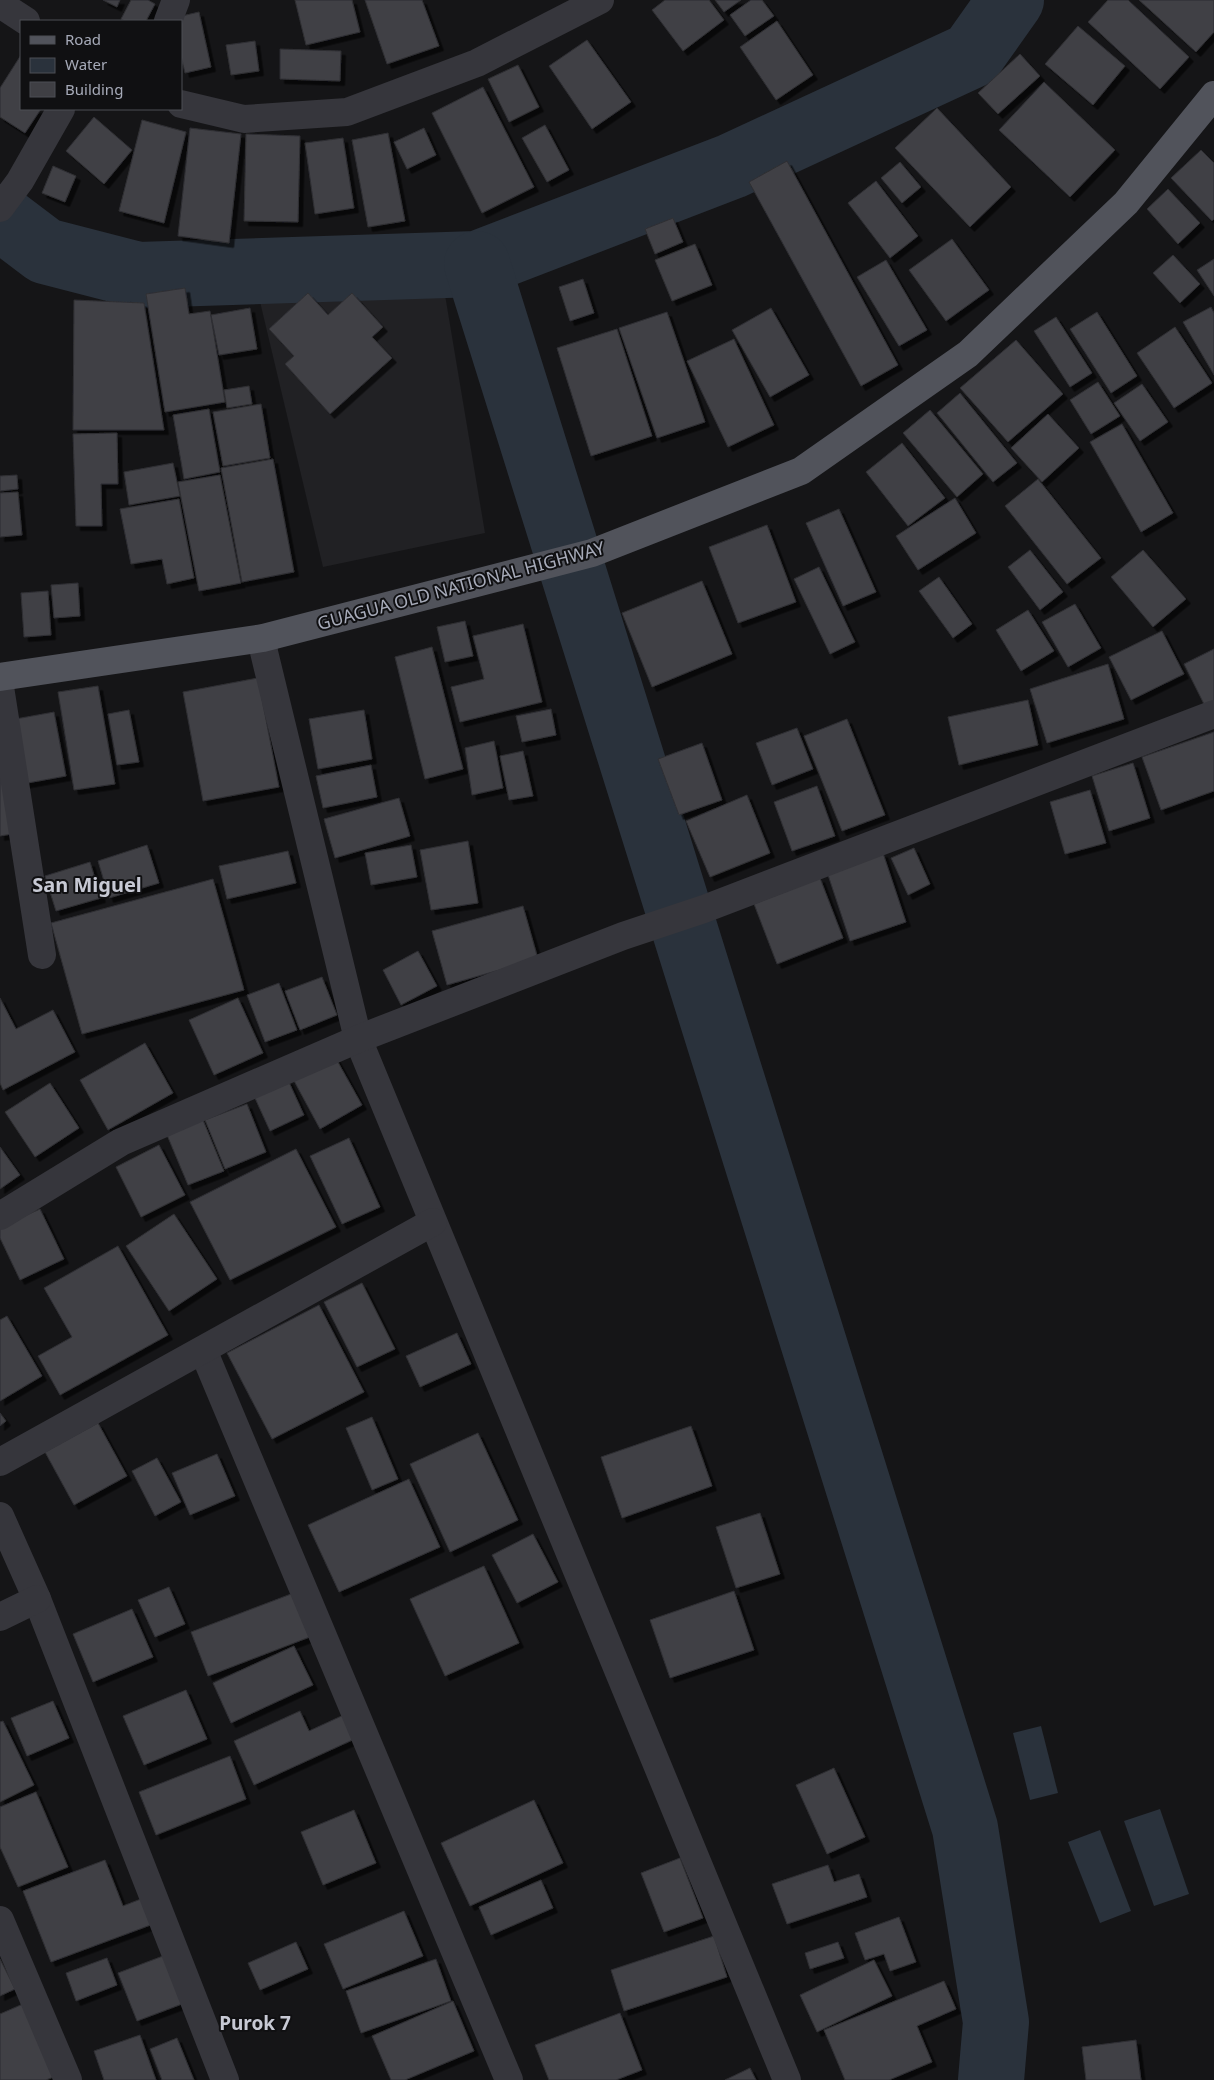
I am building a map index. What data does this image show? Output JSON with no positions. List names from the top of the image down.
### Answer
{
  "streets": {
    "main road": ["GUAGUA OLD NATIONAL HIGHWAY"]
  },
  "districts": ["San Miguel", "Purok 7"],
  "legend": ["Road", "Water", "Building"]
}
